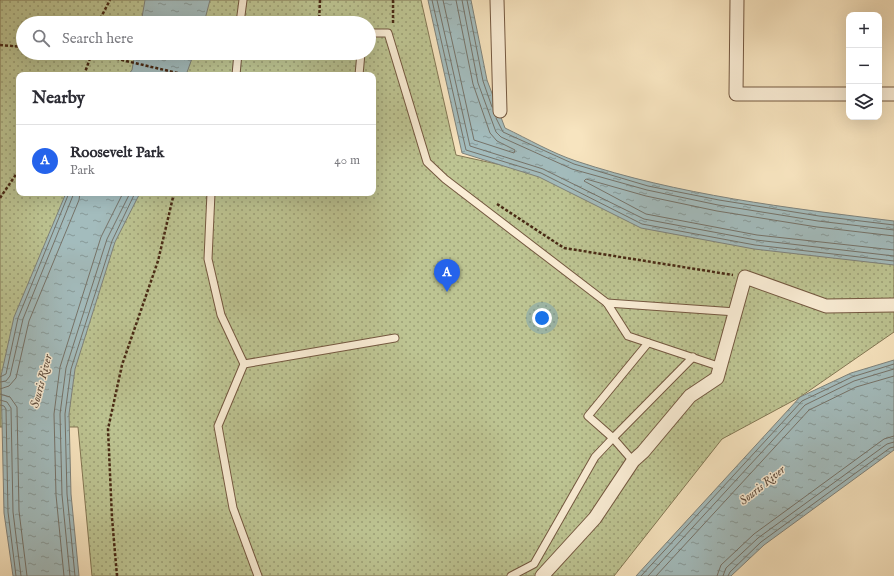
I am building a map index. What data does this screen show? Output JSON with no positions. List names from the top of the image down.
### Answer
{
  "water": ["Souris River"],
  "page": {
    "map_buttons": ["+", "−"],
    "search": "Search here",
    "heading": "Nearby",
    "list": [
      {
        "mark": "A",
        "name": "Roosevelt Park",
        "note": "Park",
        "value": "40 m"
      }
    ],
    "pins": "A"
  }
}
